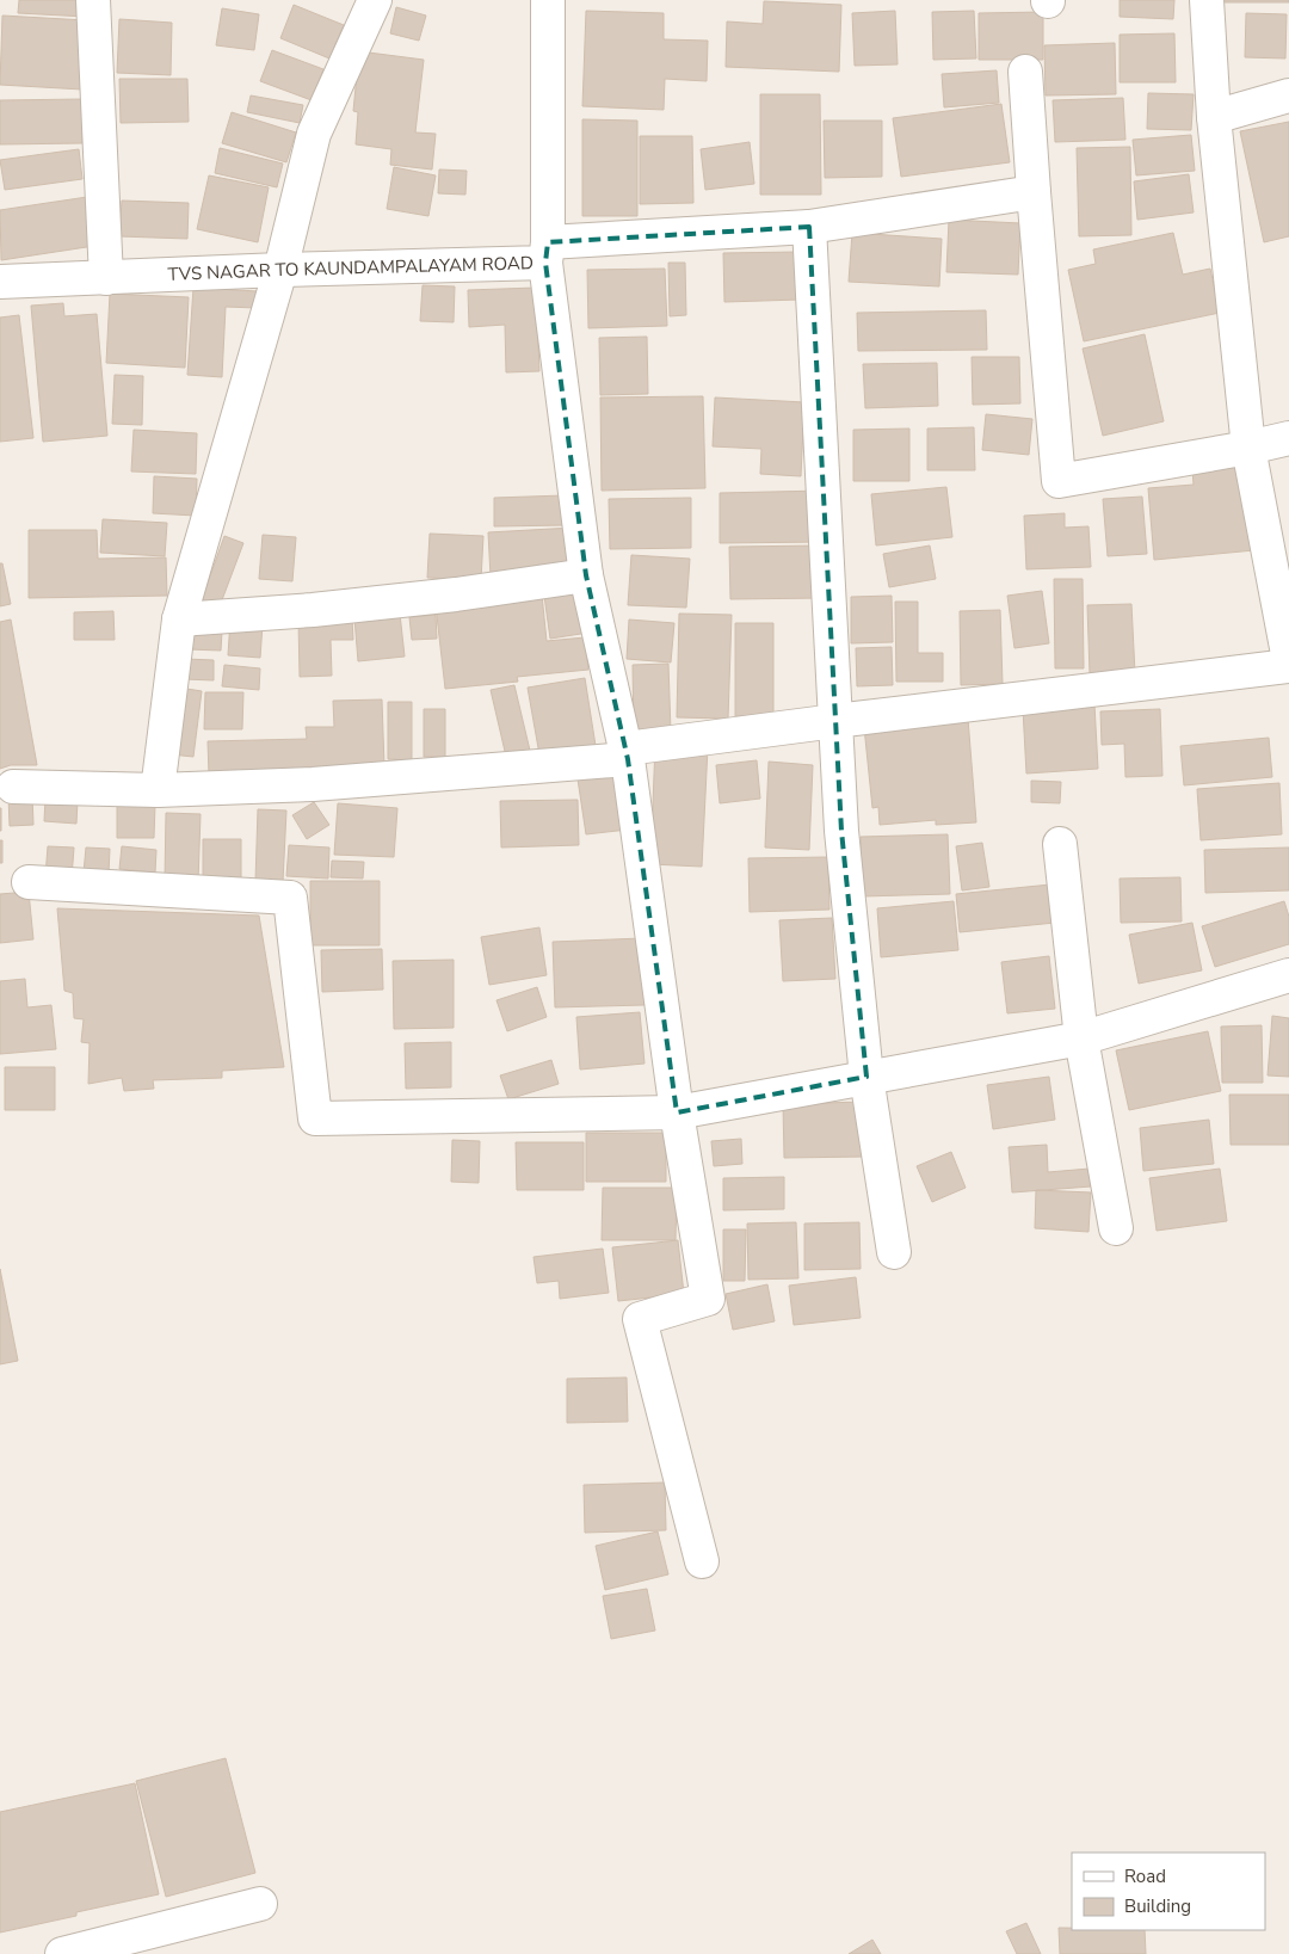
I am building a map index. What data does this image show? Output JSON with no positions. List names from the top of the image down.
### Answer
{
  "streets": {
    "street": ["TVS NAGAR TO KAUNDAMPALAYAM ROAD"]
  },
  "legend": ["Road", "Building"]
}
